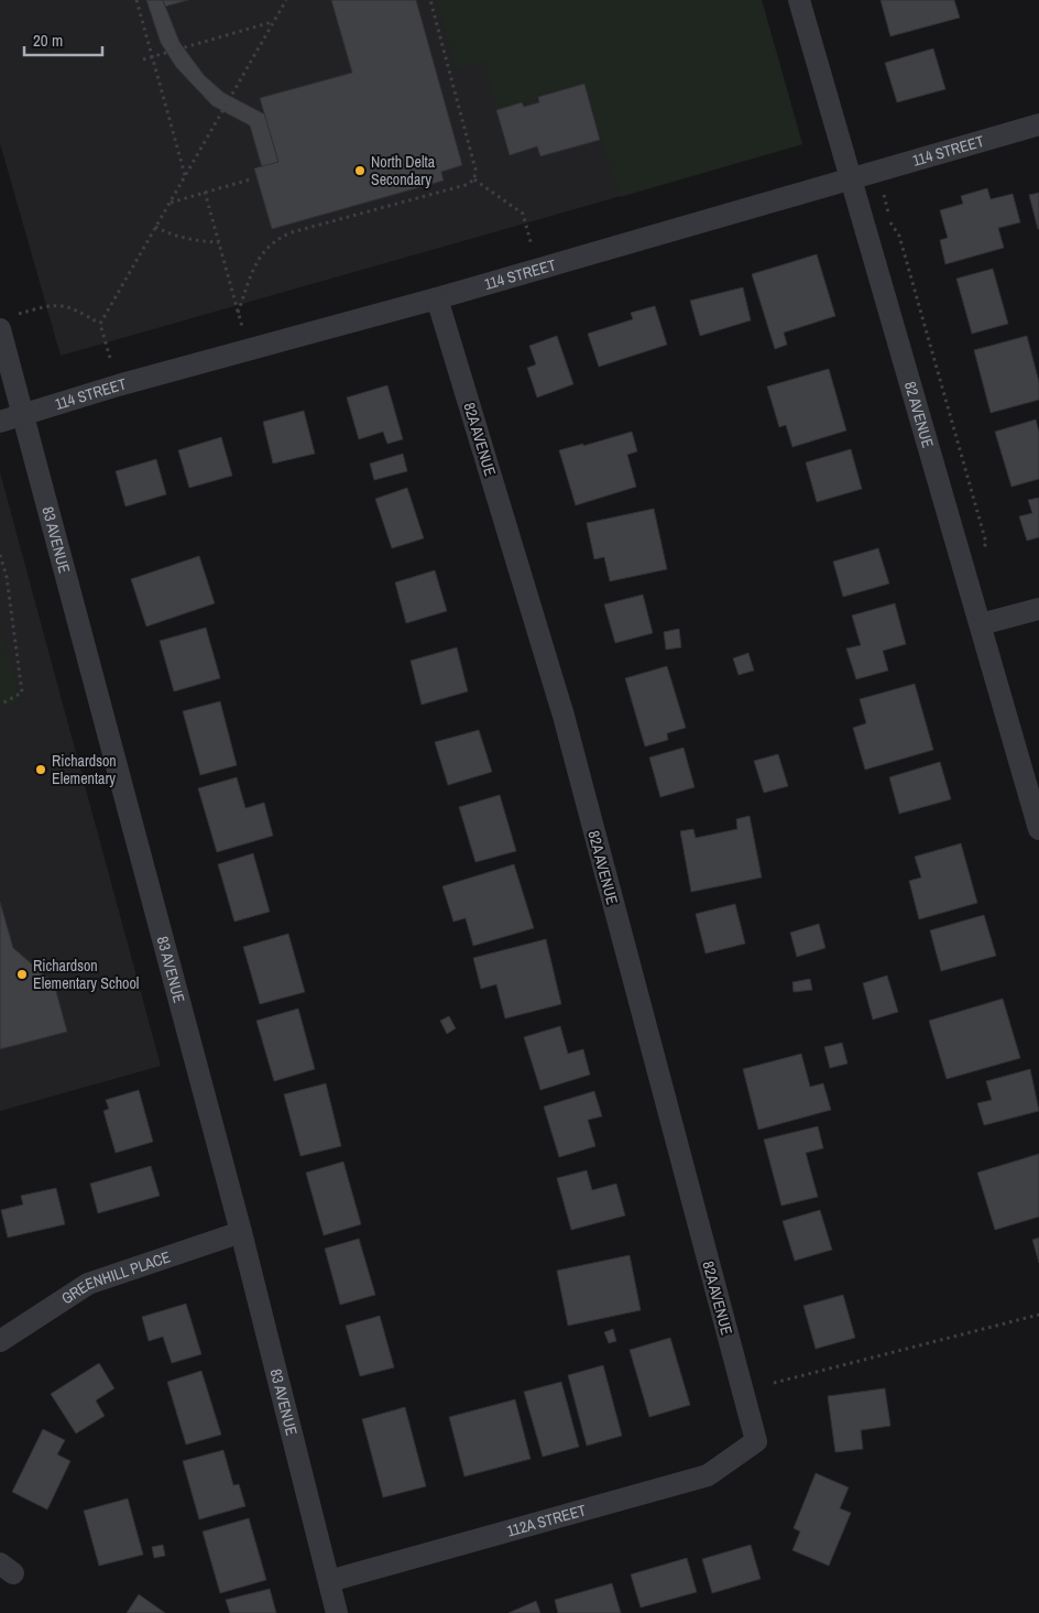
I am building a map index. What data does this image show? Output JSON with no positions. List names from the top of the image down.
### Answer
{
  "streets": {
    "street": [
      "114 STREET",
      "82 AVENUE",
      "82A AVENUE",
      "83 AVENUE",
      "GREENHILL PLACE",
      "112A STREET"
    ]
  },
  "crossings": [
    ["114 STREET", "82 AVENUE"],
    ["114 STREET", "82A AVENUE"],
    ["114 STREET", "83 AVENUE"],
    ["82A AVENUE", "112A STREET"],
    ["83 AVENUE", "GREENHILL PLACE"],
    ["83 AVENUE", "112A STREET"]
  ],
  "places": ["North Delta Secondary", "Richardson Elementary", "Richardson Elementary School"],
  "scale_bar": "20 m"
}
